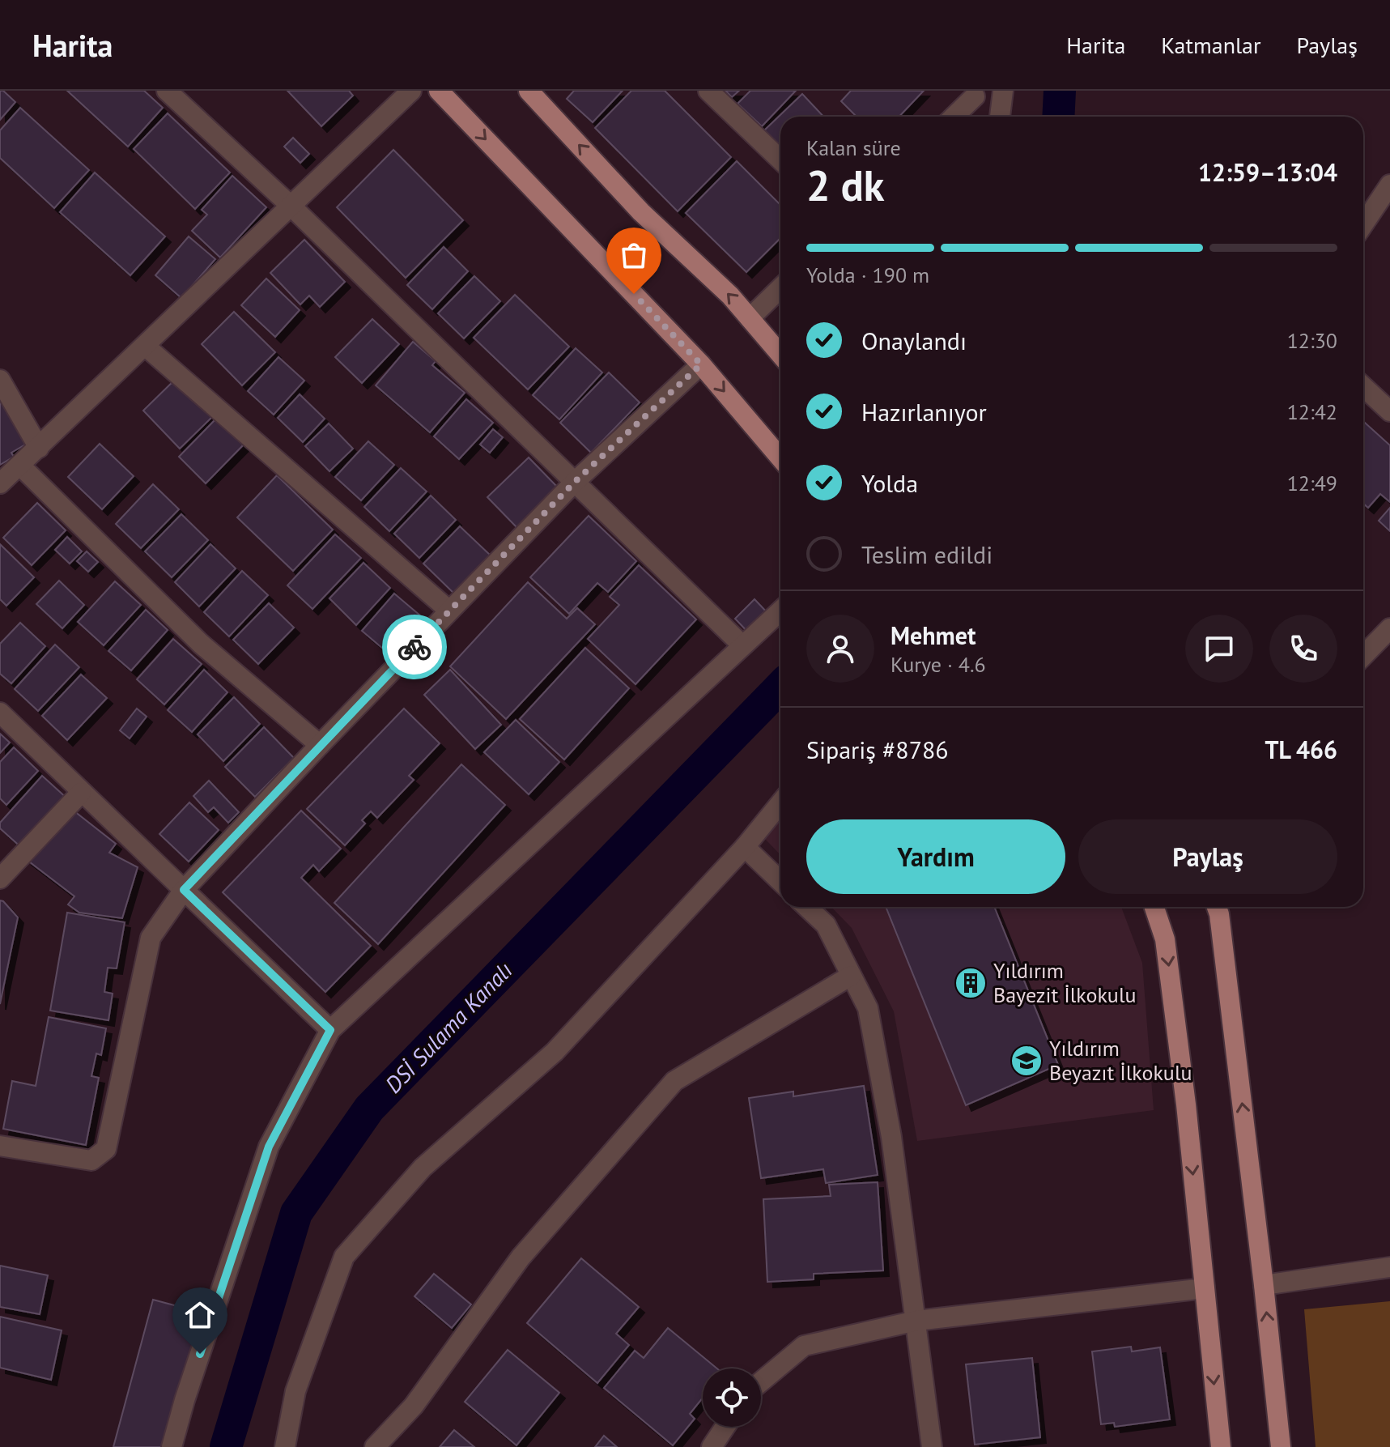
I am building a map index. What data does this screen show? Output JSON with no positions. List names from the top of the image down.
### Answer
{
  "water": ["DSİ Sulama Kanalı"],
  "places": {
    "building": ["Yıldırım Bayezit İlkokulu"],
    "school or university": ["Yıldırım Beyazıt İlkokulu"]
  },
  "page": {
    "header": "Harita",
    "nav": ["Harita", "Katmanlar", "Paylaş"],
    "heading": ["2 dk", "Kalan süre", "12:59–13:04"],
    "panel": [
      "Mehmet",
      "Kurye · 4.6",
      "Sipariş #8786",
      "TL 466"
    ],
    "bar": "Yolda · 190 m",
    "list": [
      ["Onaylandı", "12:30"],
      ["Hazırlanıyor", "12:42"],
      ["Yolda", "12:49"],
      "Teslim edildi"
    ],
    "buttons": ["Yardım", "Paylaş"]
  }
}
